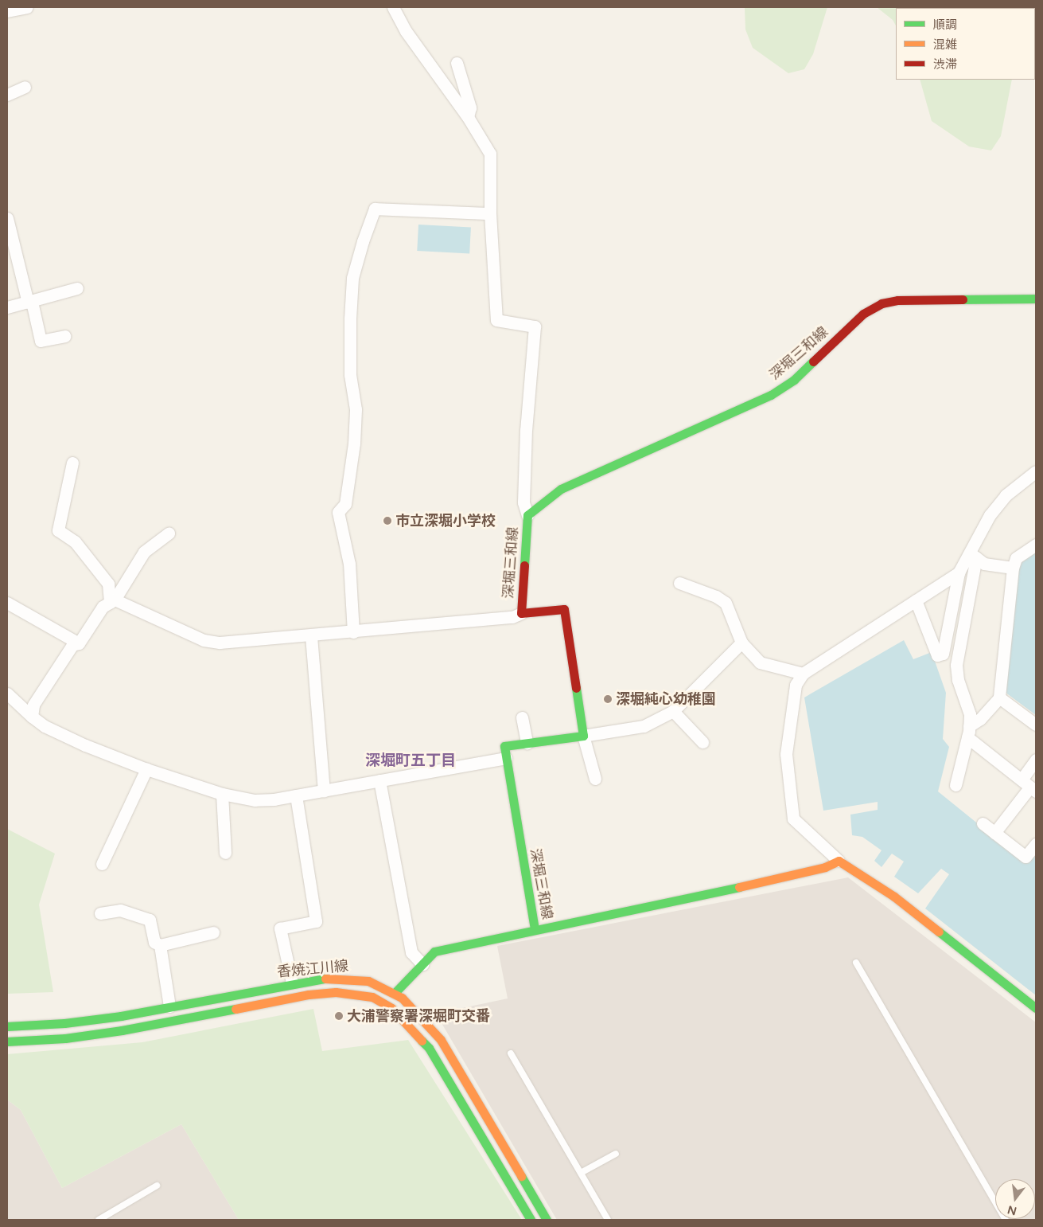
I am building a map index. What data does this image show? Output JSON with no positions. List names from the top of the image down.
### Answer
{
  "streets": {
    "main road": ["深堀三和線", "香焼江川線"]
  },
  "crossings": [
    ["深堀三和線", "香焼江川線"]
  ],
  "districts": ["深堀町五丁目"],
  "places": ["市立深堀小学校", "深堀純心幼稚園", "大浦警察署深堀町交番"],
  "legend": ["順調", "混雑", "渋滞"],
  "north": "bottom"
}
